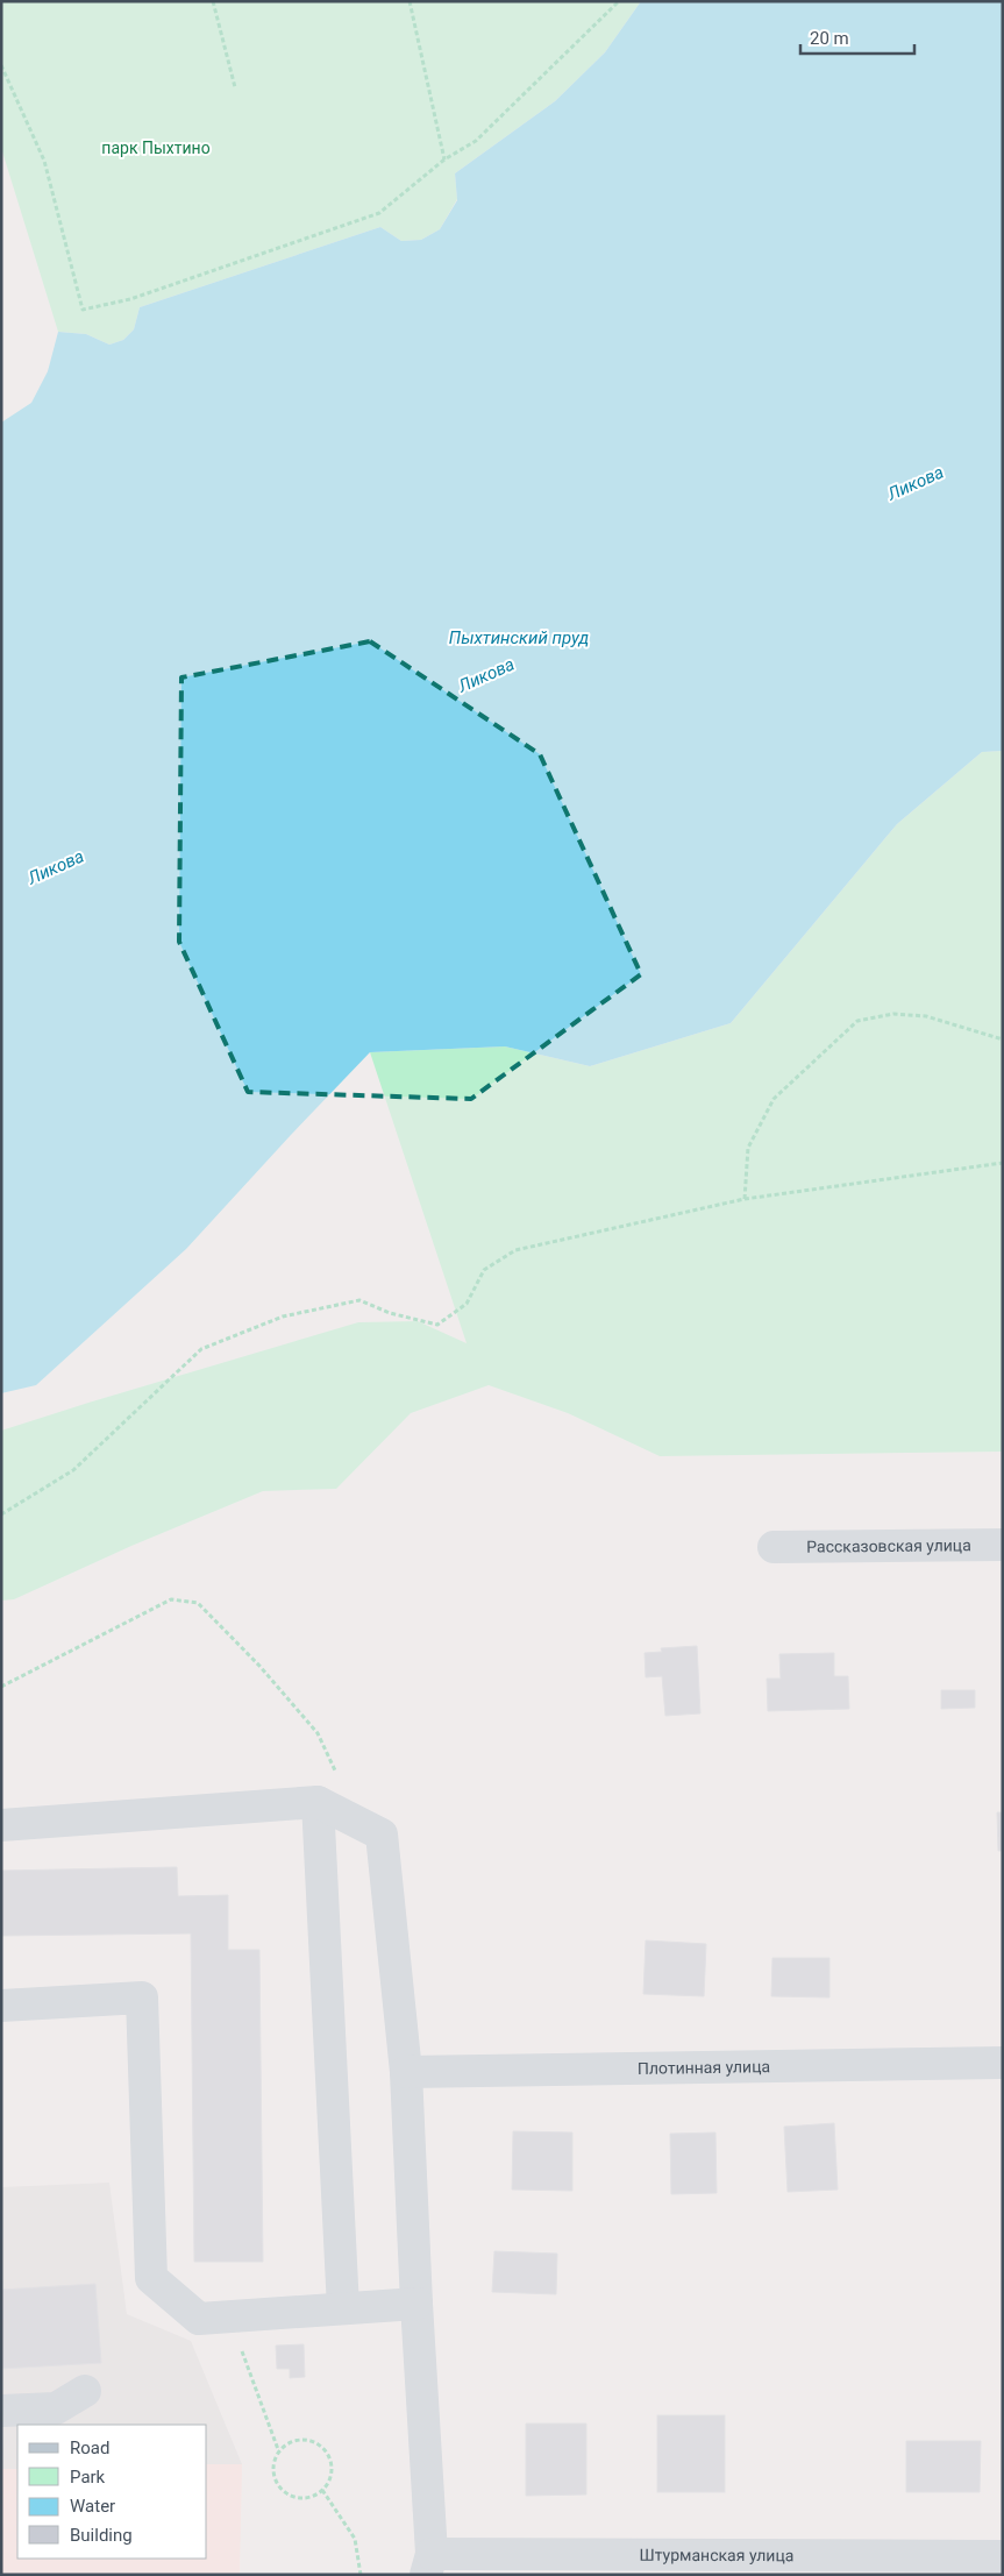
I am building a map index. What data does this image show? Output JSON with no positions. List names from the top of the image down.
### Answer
{
  "streets": {
    "street": ["Рассказовская улица", "Плотинная улица", "Штурманская улица"]
  },
  "water": ["Ликова", "Пыхтинский пруд"],
  "parks": ["парк Пыхтино"],
  "legend": [
    "Road",
    "Park",
    "Water",
    "Building"
  ],
  "scale_bar": "20 m"
}
